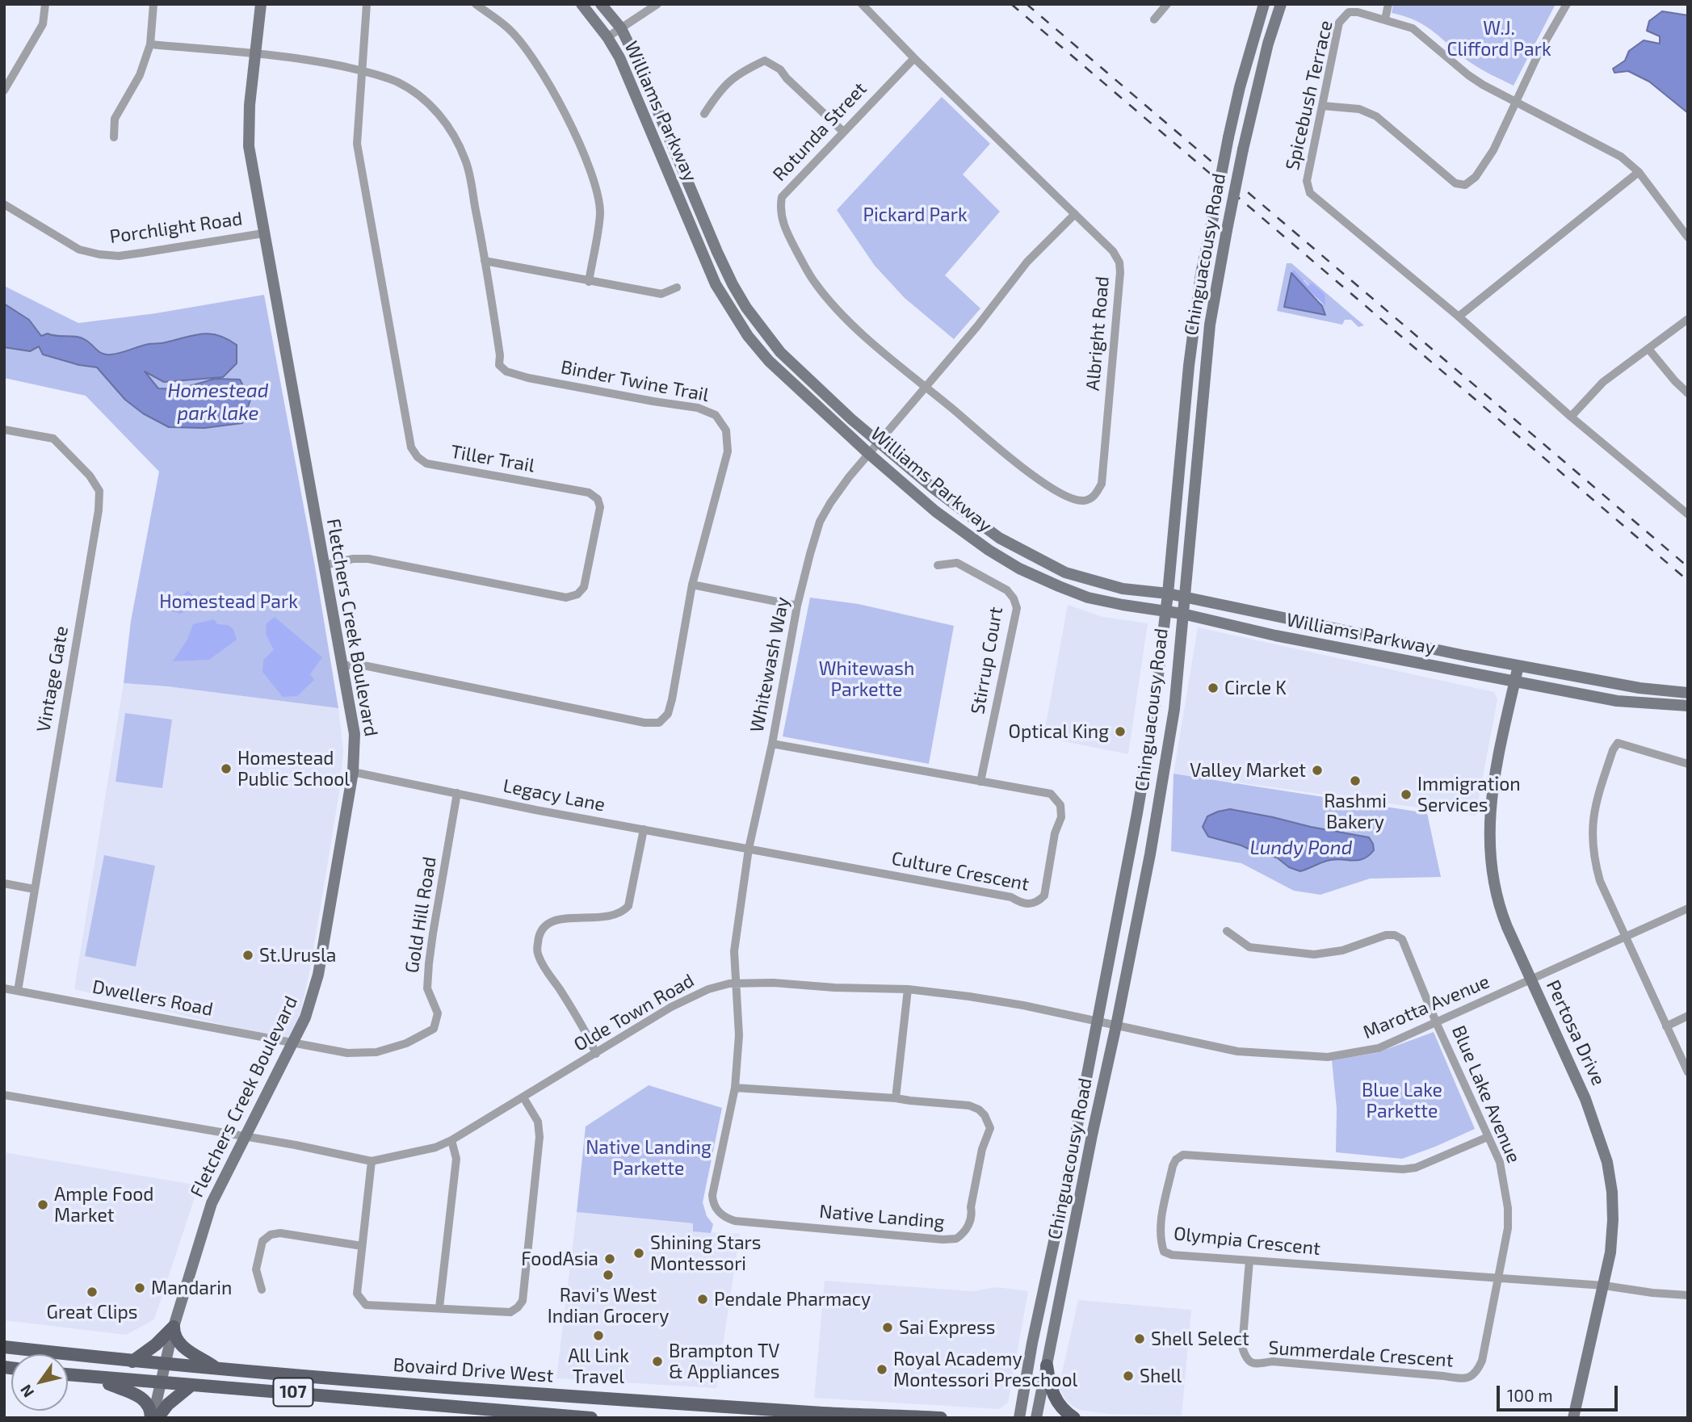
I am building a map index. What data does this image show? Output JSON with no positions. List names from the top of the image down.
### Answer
{
  "streets": {
    "main road": [
      "Williams Parkway",
      "Chinguacousy Road",
      "Fletchers Creek Boulevard",
      "Pertosa Drive",
      "Bovaird Drive West",
      "107"
    ],
    "street": [
      "Spicebush Terrace",
      "Rotunda Street",
      "Porchlight Road",
      "Albright Road",
      "Binder Twine Trail",
      "Tiller Trail",
      "Stirrup Court",
      "Whitewash Way",
      "Vintage Gate",
      "Legacy Lane",
      "Culture Crescent",
      "Gold Hill Road",
      "Dwellers Road",
      "Marotta Avenue",
      "Olde Town Road",
      "Blue Lake Avenue",
      "Native Landing",
      "Olympia Crescent",
      "Summerdale Crescent"
    ]
  },
  "crossings": [
    ["Williams Parkway", "Chinguacousy Road"],
    ["Williams Parkway", "Whitewash Way"],
    ["Williams Parkway", "Pertosa Drive"],
    ["Rotunda Street", "Albright Road"],
    ["Rotunda Street", "Whitewash Way"],
    ["Porchlight Road", "Fletchers Creek Boulevard"],
    ["Chinguacousy Road", "Marotta Avenue"],
    ["Chinguacousy Road", "Olde Town Road"],
    ["Albright Road", "Whitewash Way"],
    ["Binder Twine Trail", "Tiller Trail"],
    ["Binder Twine Trail", "Fletchers Creek Boulevard"],
    ["Tiller Trail", "Fletchers Creek Boulevard"],
    ["Fletchers Creek Boulevard", "Legacy Lane"],
    ["Fletchers Creek Boulevard", "Gold Hill Road"],
    ["Fletchers Creek Boulevard", "Dwellers Road"],
    ["Fletchers Creek Boulevard", "Olde Town Road"],
    ["Fletchers Creek Boulevard", "Bovaird Drive West"],
    ["Stirrup Court", "Culture Crescent"],
    ["Whitewash Way", "Legacy Lane"],
    ["Whitewash Way", "Culture Crescent"],
    ["Whitewash Way", "Olde Town Road"],
    ["Whitewash Way", "Native Landing"],
    ["Vintage Gate", "Dwellers Road"],
    ["Legacy Lane", "Culture Crescent"],
    ["Legacy Lane", "Gold Hill Road"],
    ["Gold Hill Road", "Dwellers Road"],
    ["Marotta Avenue", "Olde Town Road"],
    ["Marotta Avenue", "Pertosa Drive"],
    ["Marotta Avenue", "Blue Lake Avenue"],
    ["Olde Town Road", "Native Landing"],
    ["Pertosa Drive", "Olympia Crescent"],
    ["Blue Lake Avenue", "Olympia Crescent"],
    ["Blue Lake Avenue", "Summerdale Crescent"],
    ["Olympia Crescent", "Summerdale Crescent"]
  ],
  "water": ["Homestead park lake", "Lundy Pond"],
  "parks": [
    "W.J. Clifford Park",
    "Pickard Park",
    "Homestead Park",
    "Whitewash Parkette",
    "Blue Lake Parkette",
    "Native Landing Parkette"
  ],
  "places": [
    "Circle K",
    "Optical King",
    "Homestead Public School",
    "Valley Market",
    "Rashmi Bakery",
    "Immigration Services",
    "St.Urusla",
    "Ample Food Market",
    "Shining Stars Montessori",
    "FoodAsia",
    "Ravi's West Indian Grocery",
    "Mandarin",
    "Great Clips",
    "Pendale Pharmacy",
    "Sai Express",
    "All Link Travel",
    "Shell Select",
    "Brampton TV & Appliances",
    "Royal Academy Montessori Preschool",
    "Shell"
  ],
  "scale_bar": "100 m",
  "north": "bottom left"
}
